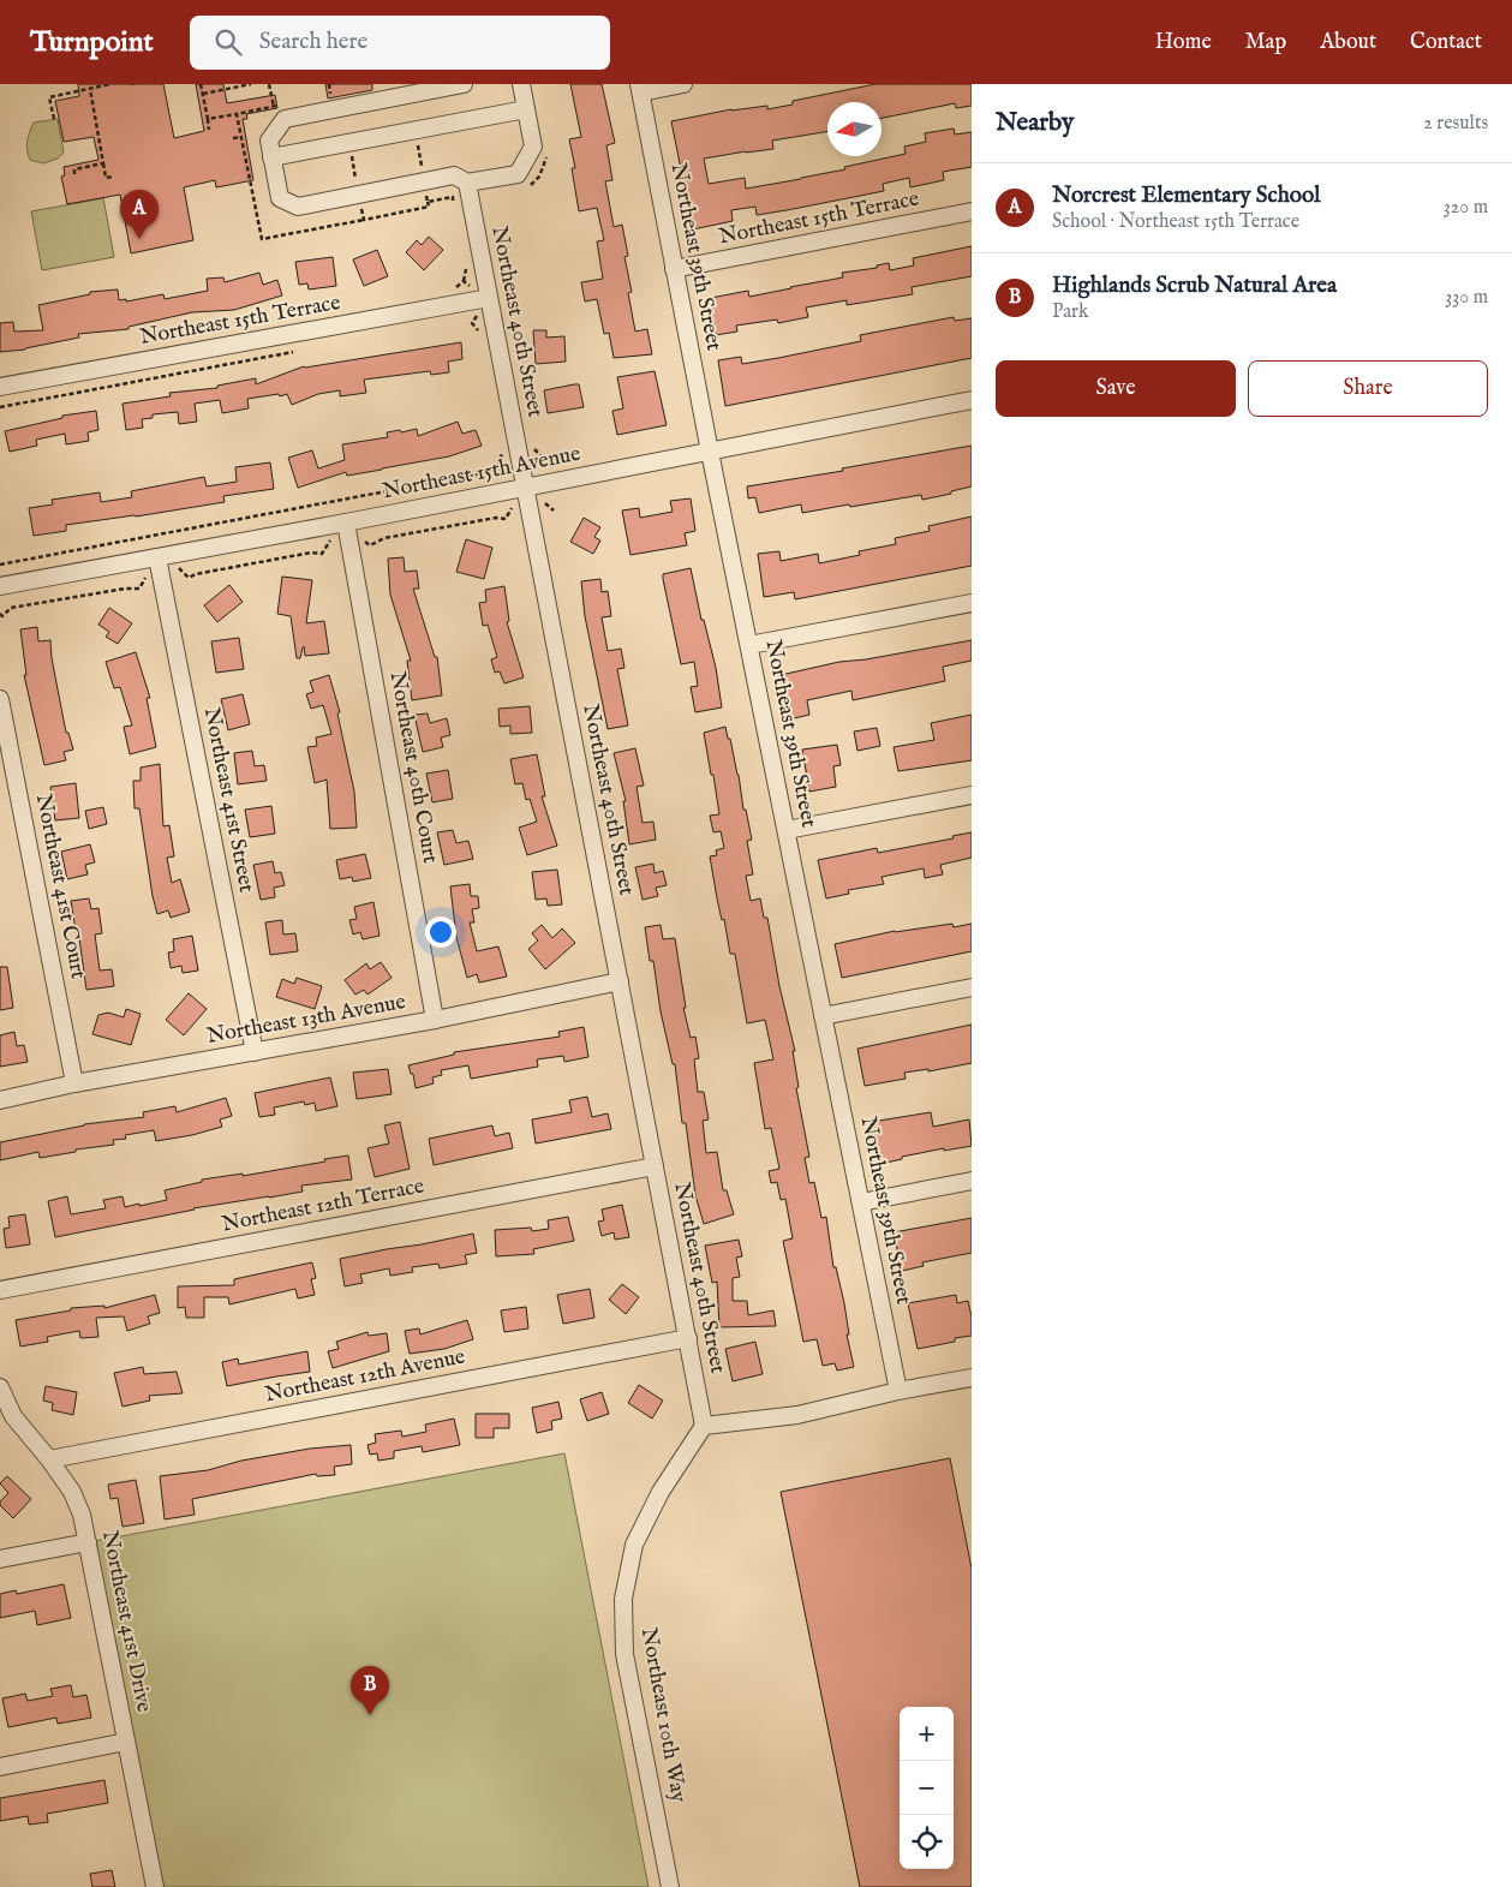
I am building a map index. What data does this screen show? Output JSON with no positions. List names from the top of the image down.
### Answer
{
  "streets": {
    "street": [
      "Northeast 15th Terrace",
      "Northeast 39th Street",
      "Northeast 40th Street",
      "Northeast 15th Avenue",
      "Northeast 40th Court",
      "Northeast 41st Street",
      "Northeast 41st Court",
      "Northeast 13th Avenue",
      "Northeast 12th Terrace",
      "Northeast 12th Avenue",
      "Northeast 41st Drive",
      "Northeast 10th Way"
    ]
  },
  "crossings": [
    ["Northeast 15th Terrace", "Northeast 39th Street"],
    ["Northeast 15th Terrace", "Northeast 40th Street"],
    ["Northeast 39th Street", "Northeast 15th Avenue"],
    ["Northeast 40th Street", "Northeast 15th Avenue"],
    ["Northeast 40th Street", "Northeast 13th Avenue"],
    ["Northeast 40th Street", "Northeast 12th Terrace"],
    ["Northeast 40th Street", "Northeast 12th Avenue"],
    ["Northeast 40th Street", "Northeast 10th Way"],
    ["Northeast 15th Avenue", "Northeast 40th Court"],
    ["Northeast 15th Avenue", "Northeast 41st Street"],
    ["Northeast 40th Court", "Northeast 13th Avenue"],
    ["Northeast 41st Street", "Northeast 13th Avenue"],
    ["Northeast 41st Court", "Northeast 13th Avenue"],
    ["Northeast 12th Avenue", "Northeast 41st Drive"]
  ],
  "north": "left",
  "page": {
    "header": "Turnpoint",
    "search": "Search here",
    "nav": [
      "Home",
      "Map",
      "About",
      "Contact"
    ],
    "heading": ["Nearby", "2 results"],
    "list": [
      {
        "mark": "A",
        "name": "Norcrest Elementary School",
        "note": "School · Northeast 15th Terrace",
        "value": "320 m"
      },
      {
        "mark": "B",
        "name": "Highlands Scrub Natural Area",
        "note": "Park",
        "value": "330 m"
      }
    ],
    "pins": ["A", "B"],
    "buttons": ["Save", "Share"],
    "map_buttons": ["+", "−"]
  }
}
